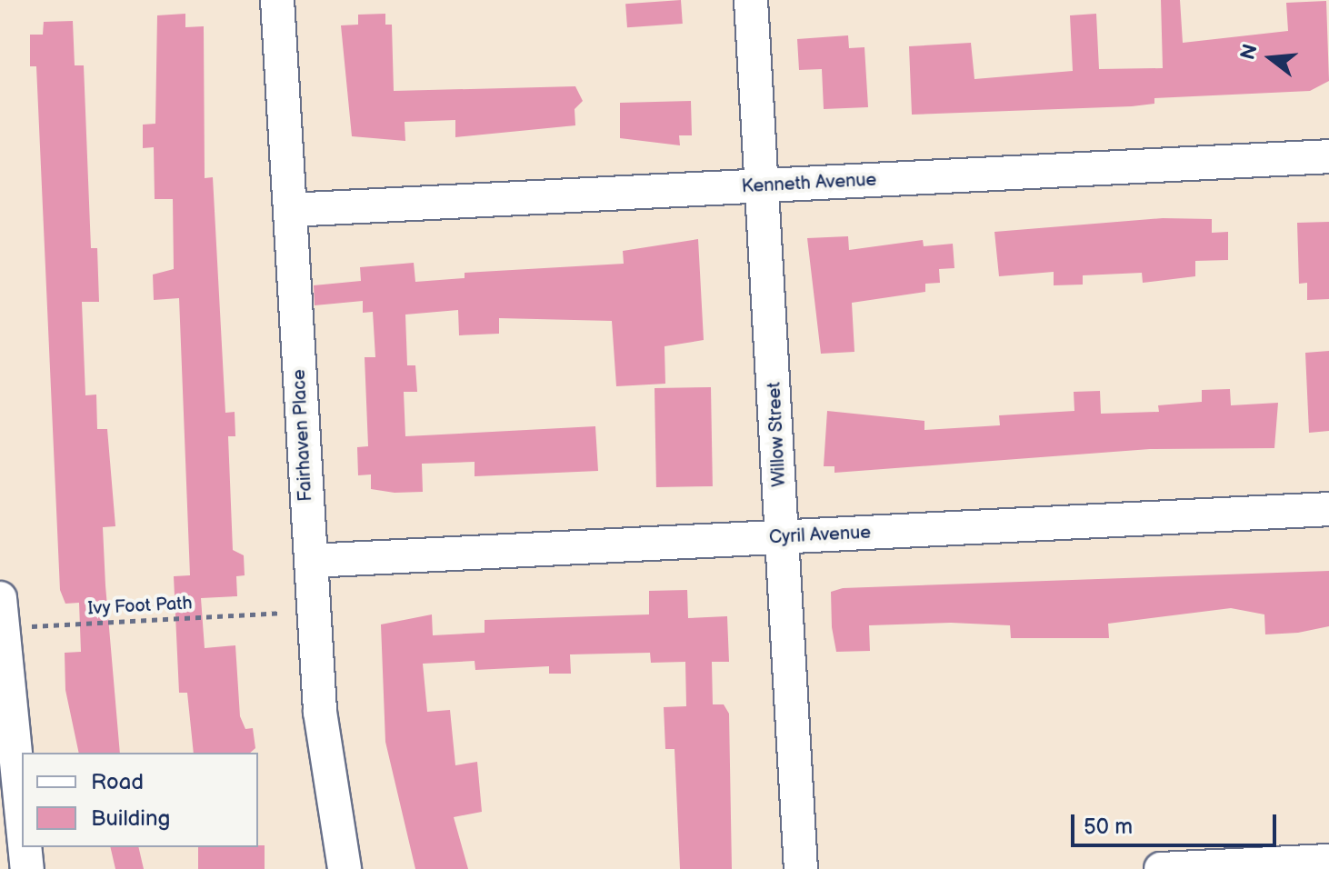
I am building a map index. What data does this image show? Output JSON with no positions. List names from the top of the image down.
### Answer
{
  "streets": {
    "street": [
      "Kenneth Avenue",
      "Willow Street",
      "Fairhaven Place",
      "Cyril Avenue"
    ],
    "path": ["Ivy Foot Path"]
  },
  "crossings": [
    ["Kenneth Avenue", "Willow Street"],
    ["Kenneth Avenue", "Fairhaven Place"],
    ["Willow Street", "Cyril Avenue"],
    ["Fairhaven Place", "Cyril Avenue"]
  ],
  "legend": ["Road", "Building"],
  "scale_bar": "50 m",
  "north": "left"
}
